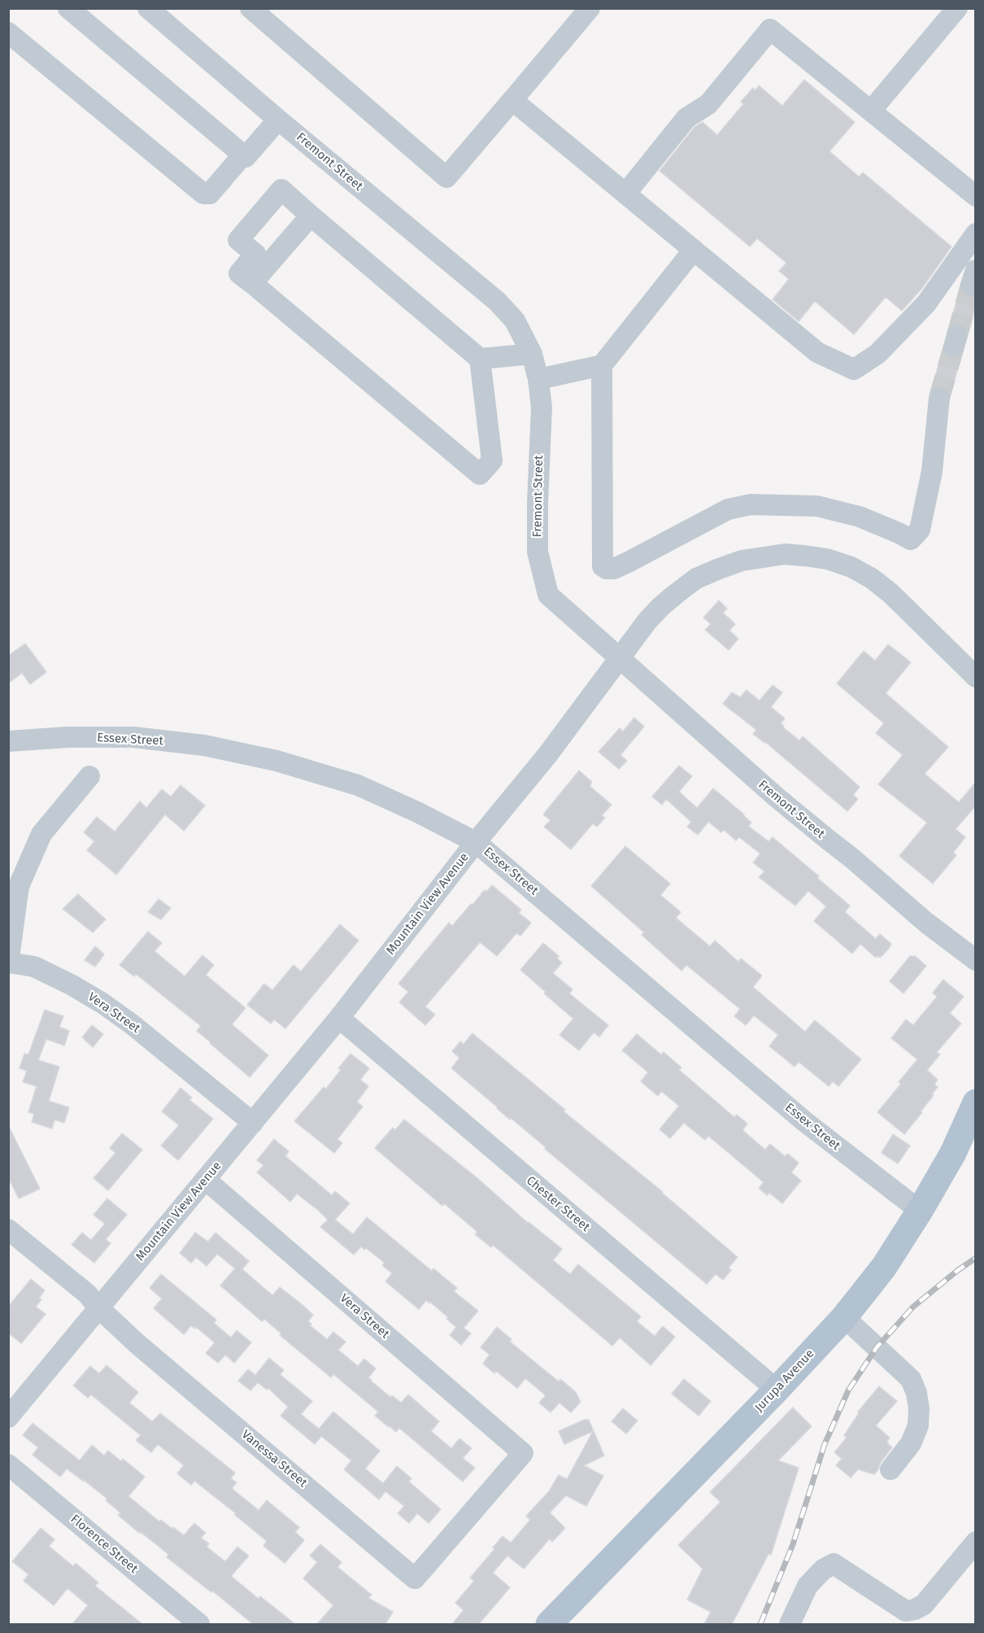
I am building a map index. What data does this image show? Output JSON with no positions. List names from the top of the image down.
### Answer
{
  "streets": {
    "main road": ["Jurupa Avenue"],
    "street": [
      "Fremont Street",
      "Essex Street",
      "Mountain View Avenue",
      "Vera Street",
      "Chester Street",
      "Vanessa Street",
      "Florence Street"
    ]
  },
  "crossings": [
    ["Fremont Street", "Mountain View Avenue"],
    ["Essex Street", "Mountain View Avenue"],
    ["Essex Street", "Jurupa Avenue"],
    ["Mountain View Avenue", "Vera Street"],
    ["Mountain View Avenue", "Chester Street"],
    ["Mountain View Avenue", "Vanessa Street"],
    ["Vera Street", "Vanessa Street"],
    ["Chester Street", "Jurupa Avenue"]
  ]
}
